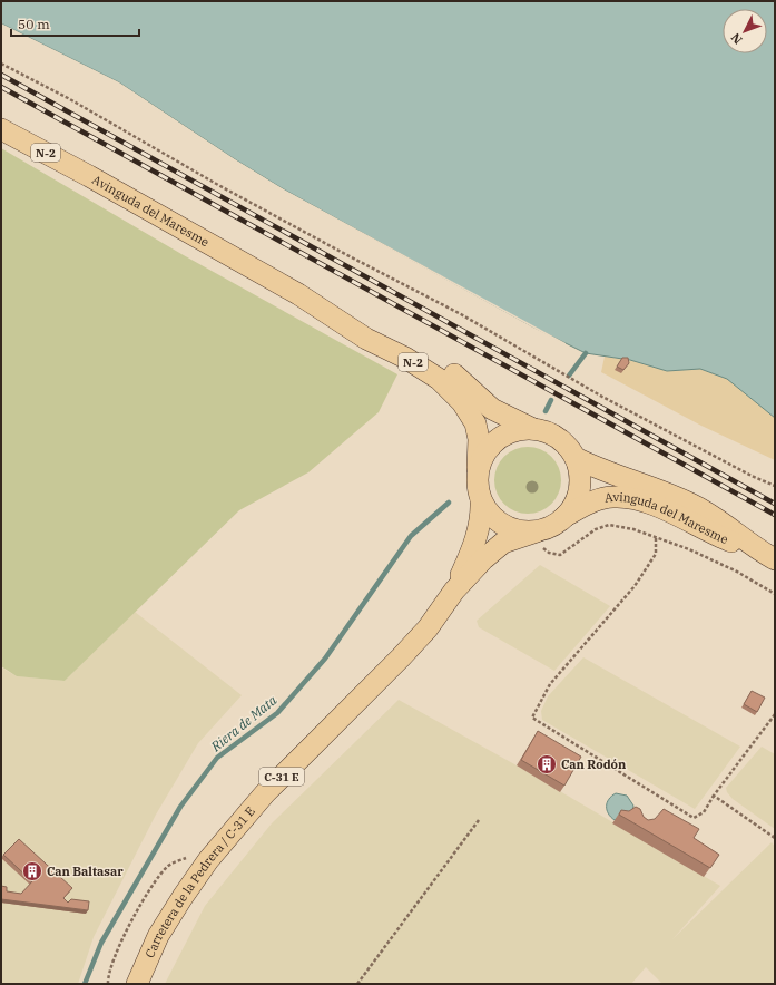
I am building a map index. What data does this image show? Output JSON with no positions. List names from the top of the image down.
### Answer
{
  "streets": {
    "main road": [
      "N-2",
      "Avinguda del Maresme",
      "C-31 E",
      "Carretera de la Pedrera / C-31 E"
    ]
  },
  "crossings": [
    ["N-2", "Avinguda del Maresme"],
    ["N-2", "C-31 E"],
    ["Avinguda del Maresme", "C-31 E"],
    ["C-31 E", "Carretera de la Pedrera / C-31 E"]
  ],
  "water": ["Riera de Mata"],
  "places": {
    "building": ["Can Rodón", "Can Baltasar"]
  },
  "scale_bar": "50 m",
  "north": "bottom left"
}
